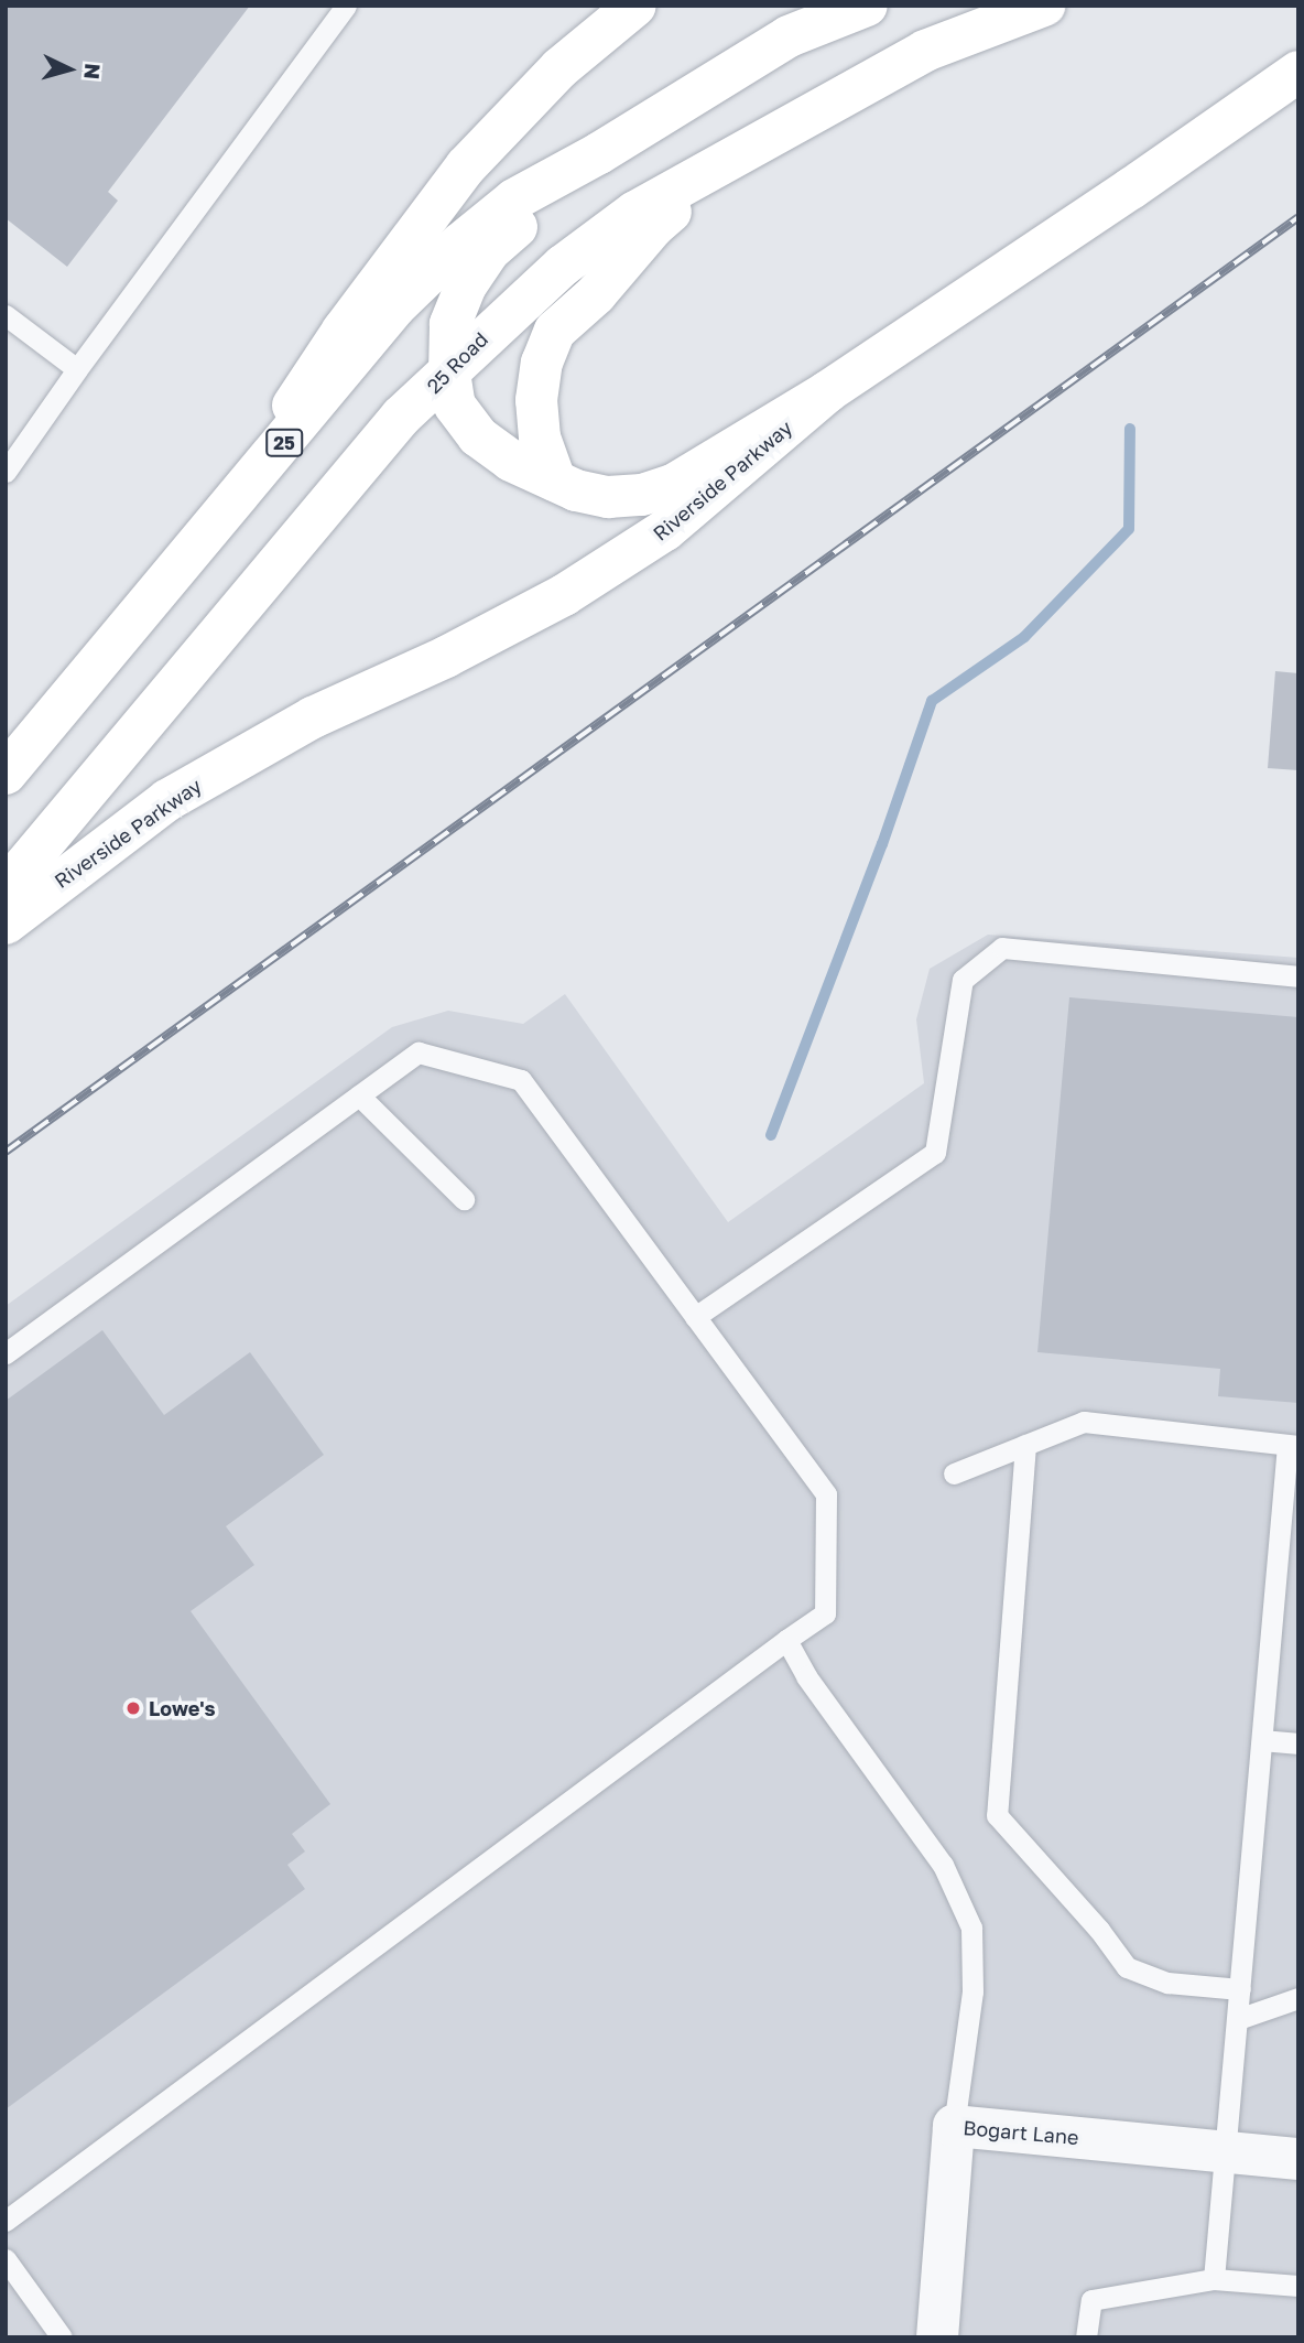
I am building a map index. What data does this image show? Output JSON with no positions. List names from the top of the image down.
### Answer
{
  "streets": {
    "main road": ["25 Road", "25", "Riverside Parkway"],
    "street": ["Bogart Lane"]
  },
  "places": ["Lowe's"],
  "north": "right"
}
